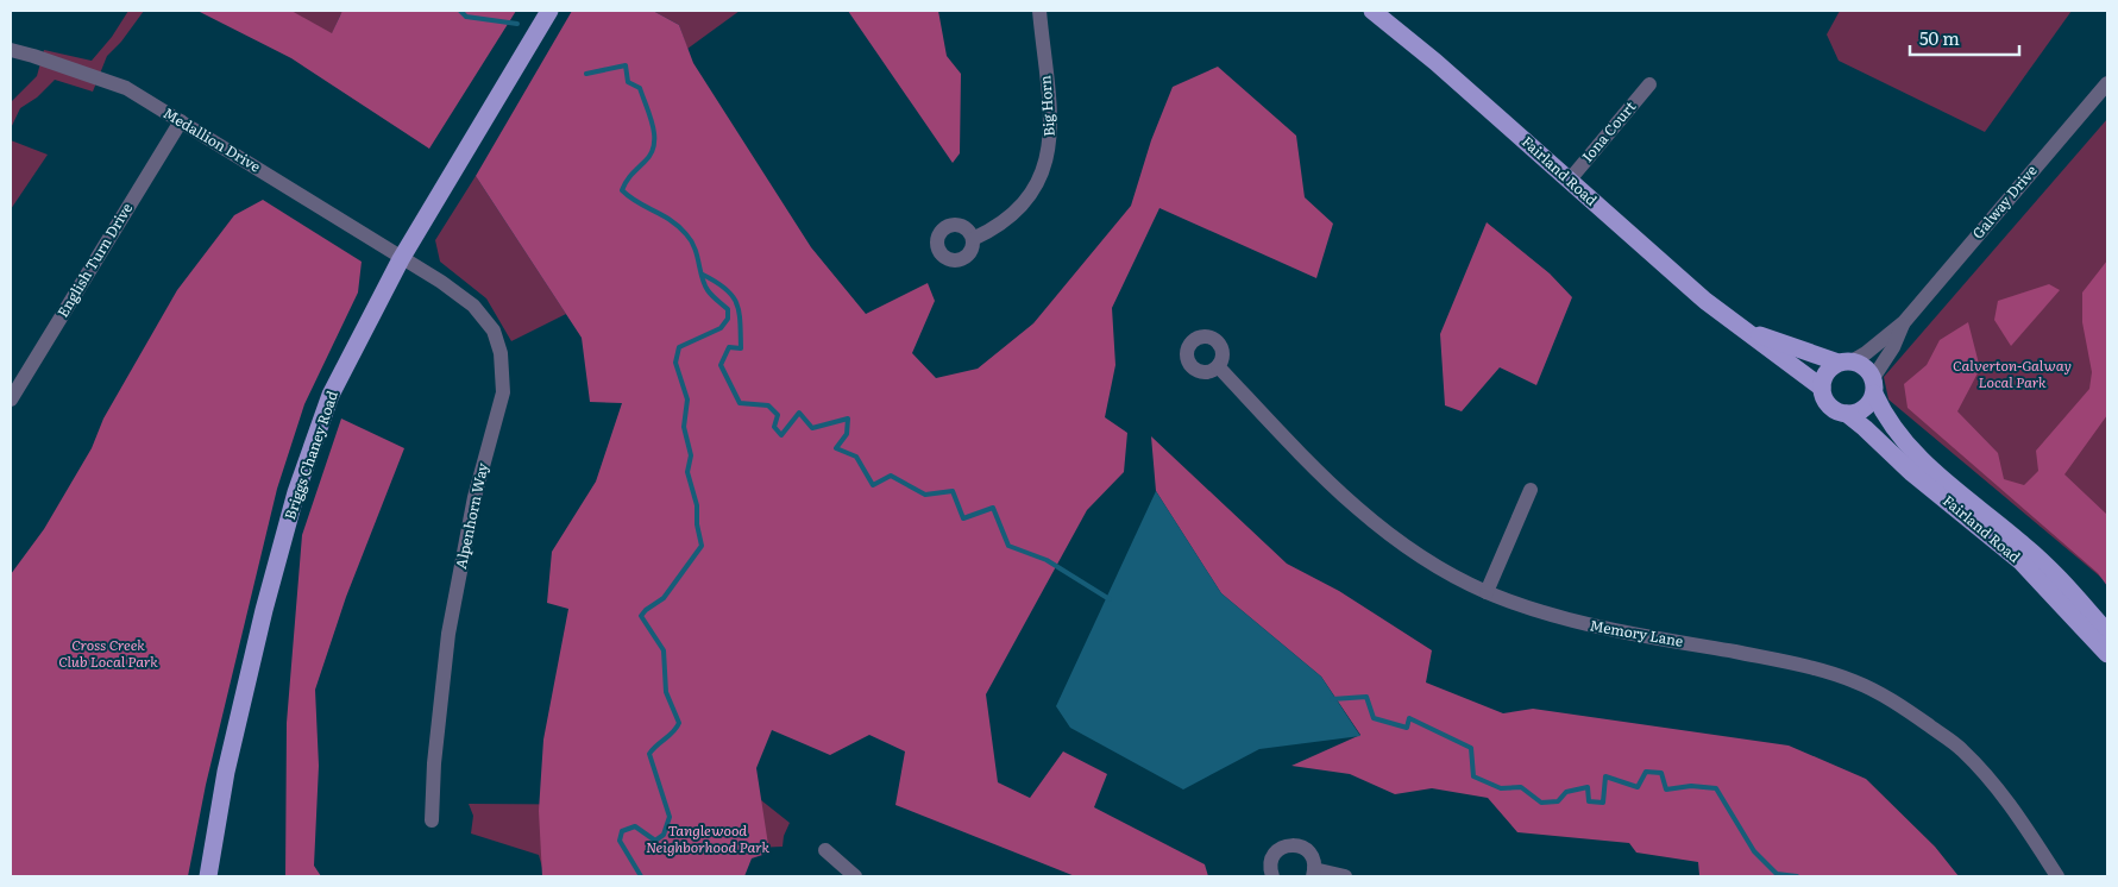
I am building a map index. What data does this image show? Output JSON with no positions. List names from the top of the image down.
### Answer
{
  "streets": {
    "main road": ["Fairland Road", "Briggs Chaney Road"],
    "street": [
      "Big Horn",
      "Iona Court",
      "Medallion Drive",
      "Galway Drive",
      "English Turn Drive",
      "Alpenhorn Way",
      "Memory Lane"
    ]
  },
  "crossings": [
    ["Iona Court", "Fairland Road"],
    ["Medallion Drive", "English Turn Drive"],
    ["Medallion Drive", "Briggs Chaney Road"],
    ["Medallion Drive", "Alpenhorn Way"],
    ["Fairland Road", "Galway Drive"],
    ["Briggs Chaney Road", "Alpenhorn Way"]
  ],
  "parks": ["Calverton-Galway Local Park", "Cross Creek Club Local Park", "Tanglewood Neighborhood Park"],
  "scale_bar": "50 m"
}
